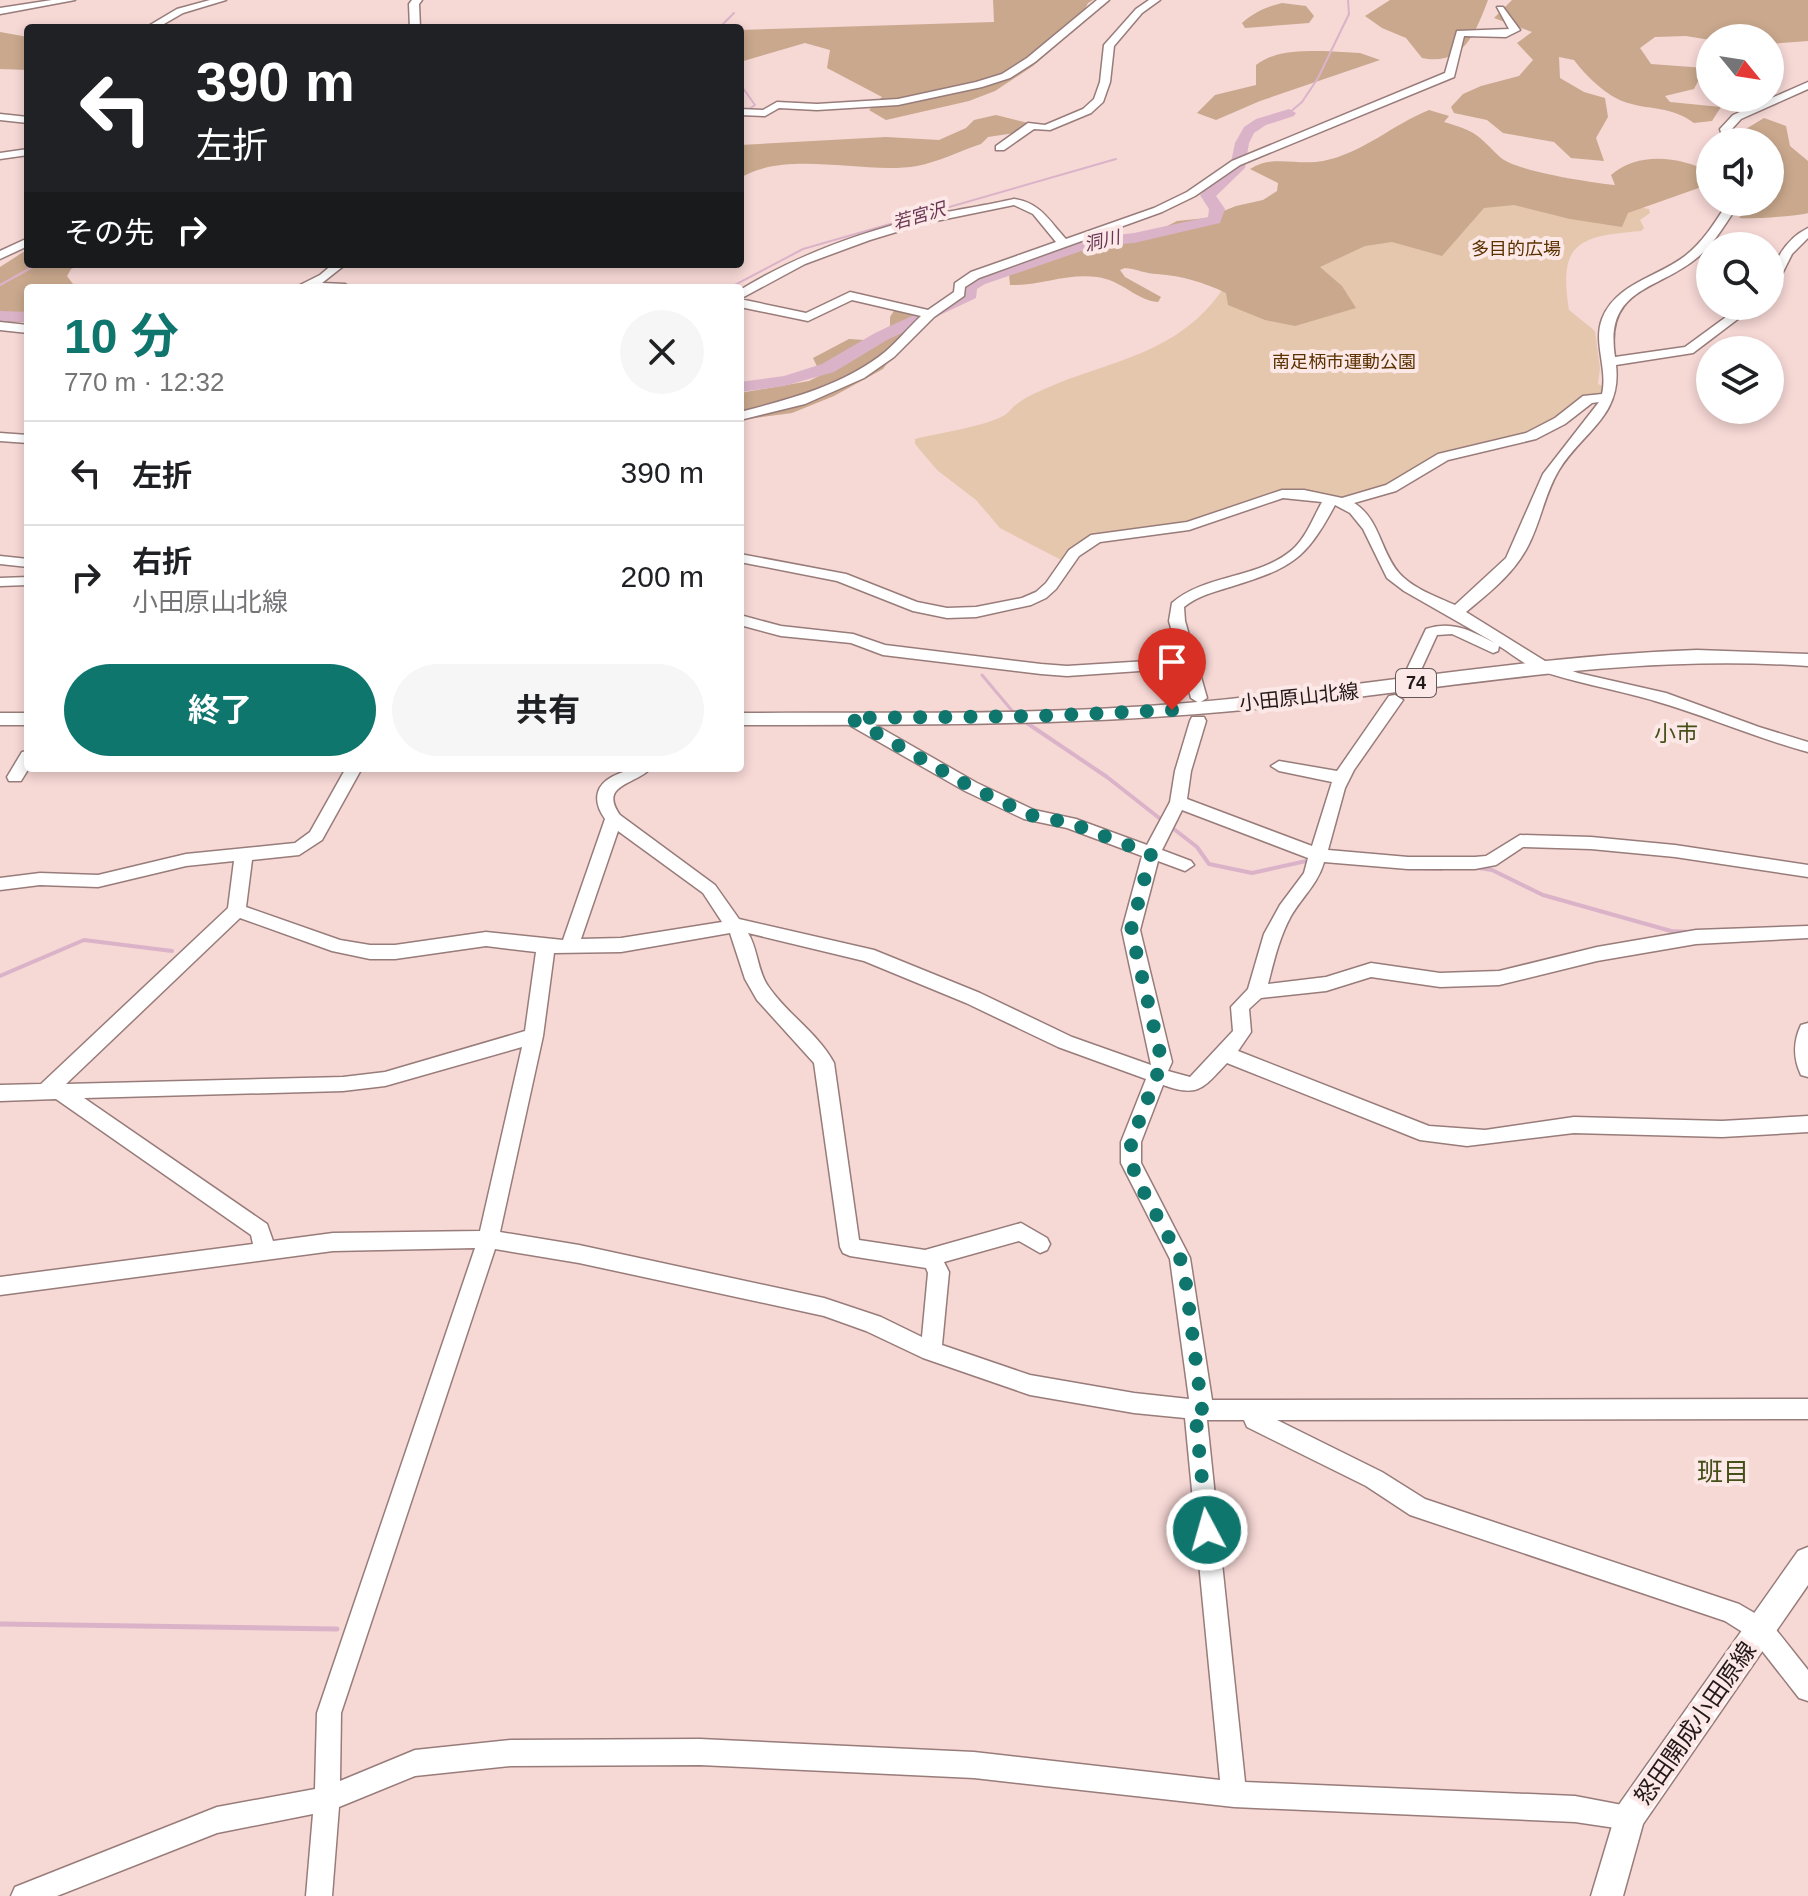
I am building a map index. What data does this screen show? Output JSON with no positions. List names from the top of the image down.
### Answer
{
  "streets": {
    "main road": ["74", "小田原山北線", "怒田開成小田原線"]
  },
  "districts": ["小市", "班目"],
  "water": ["若宮沢", "洞川"],
  "parks": ["多目的広場", "南足柄市運動公園"],
  "north": "bottom right",
  "page": {
    "turn": ["390 m", "左折"],
    "then": "その先",
    "heading": ["10 分", "770 m · 12:32"],
    "list": [
      {
        "name": "左折",
        "value": "390 m"
      },
      {
        "name": "右折",
        "note": "小田原山北線",
        "value": "200 m"
      }
    ],
    "buttons": ["終了", "共有"]
  }
}
